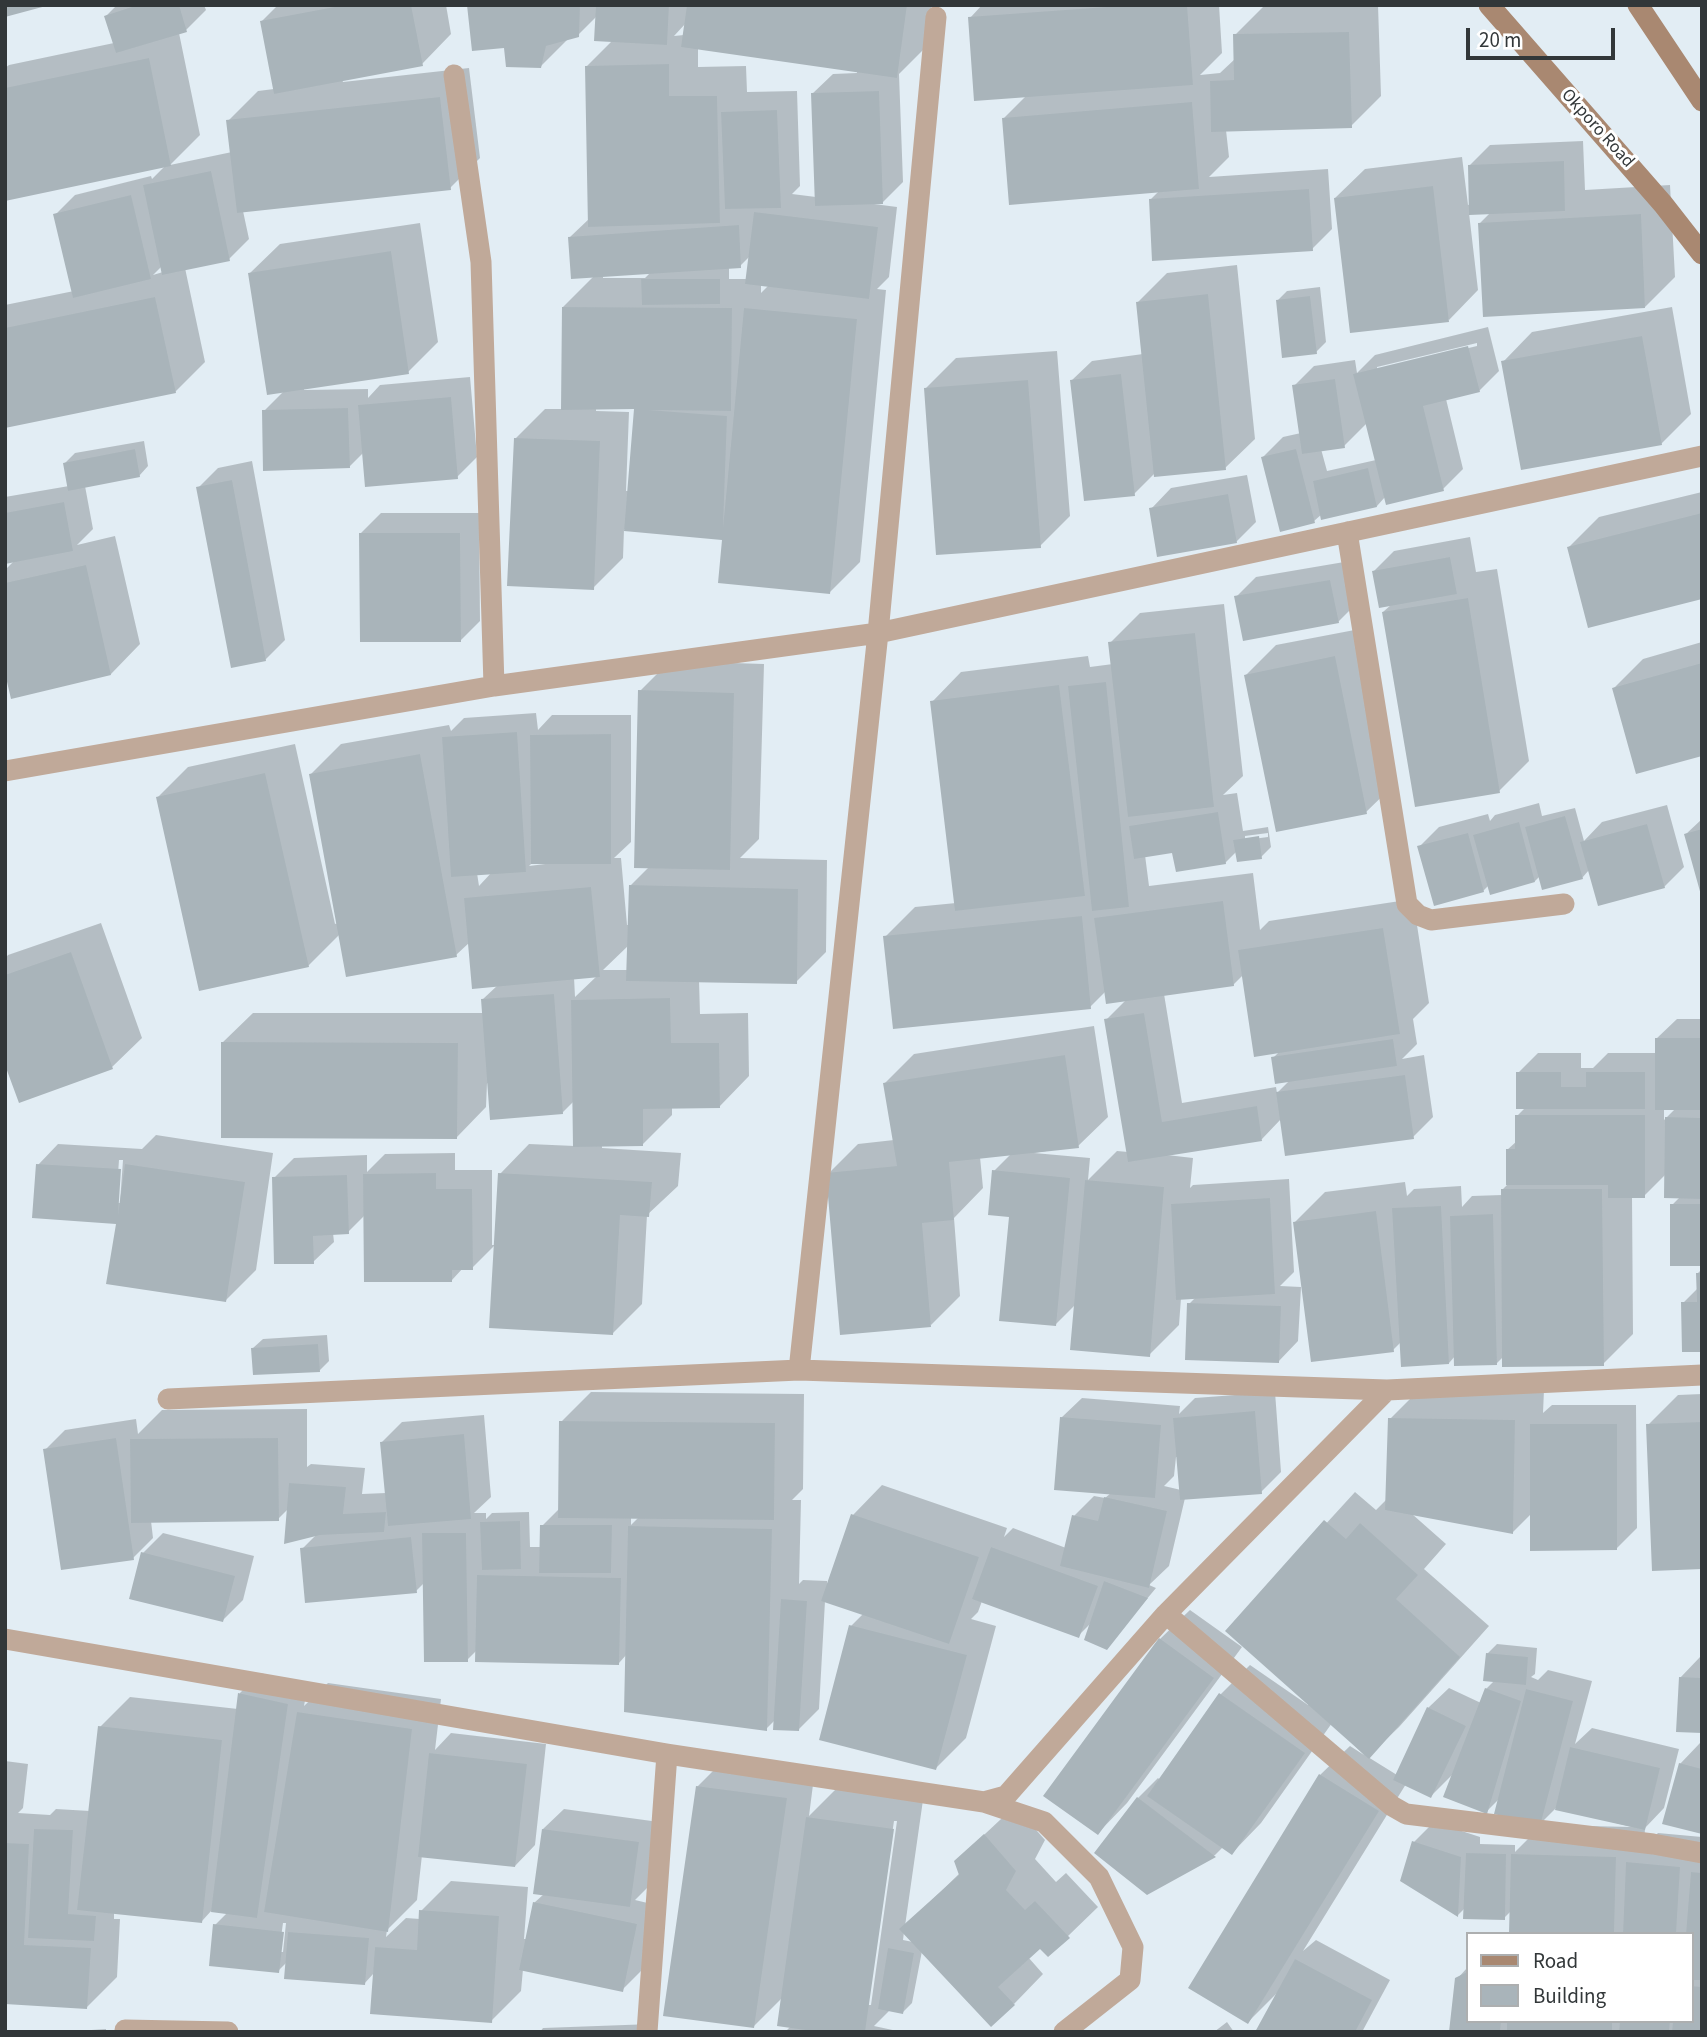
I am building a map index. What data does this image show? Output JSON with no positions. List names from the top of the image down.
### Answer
{
  "streets": {
    "main road": ["Okporo Road"]
  },
  "legend": ["Road", "Building"],
  "scale_bar": "20 m"
}
